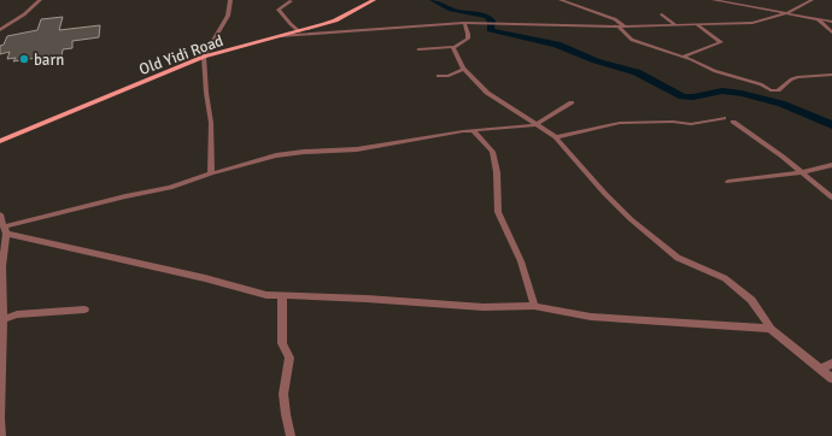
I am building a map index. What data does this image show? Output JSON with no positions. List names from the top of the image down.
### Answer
{
  "streets": {
    "main road": ["Old Yidi Road"]
  },
  "places": ["barn"]
}
